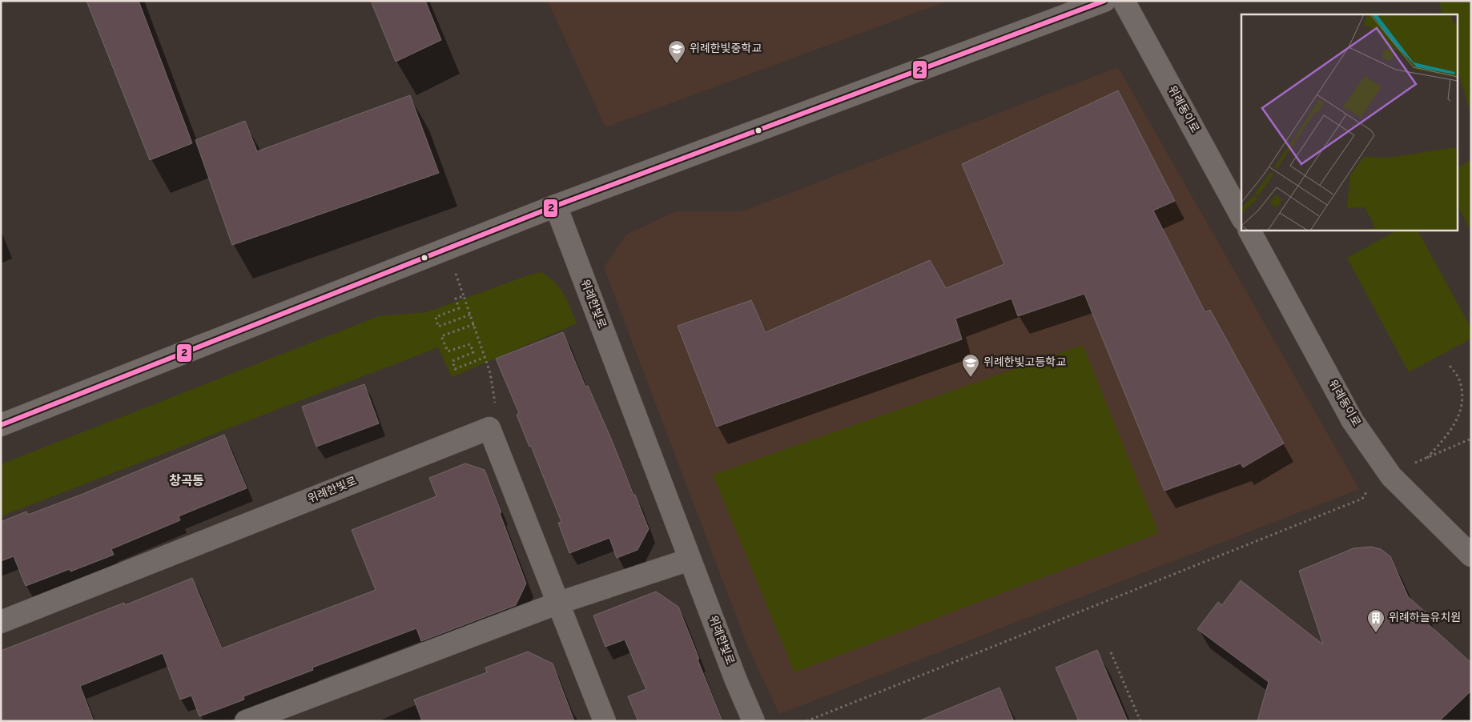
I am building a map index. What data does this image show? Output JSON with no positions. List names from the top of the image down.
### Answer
{
  "streets": {
    "street": ["위례동이로", "위례한빛로"]
  },
  "districts": ["창곡동"],
  "places": {
    "school or university": ["위례한빛중학교", "위례한빛고등학교"],
    "building": ["위례하늘유치원"]
  },
  "lines": ["transit line 2"]
}
